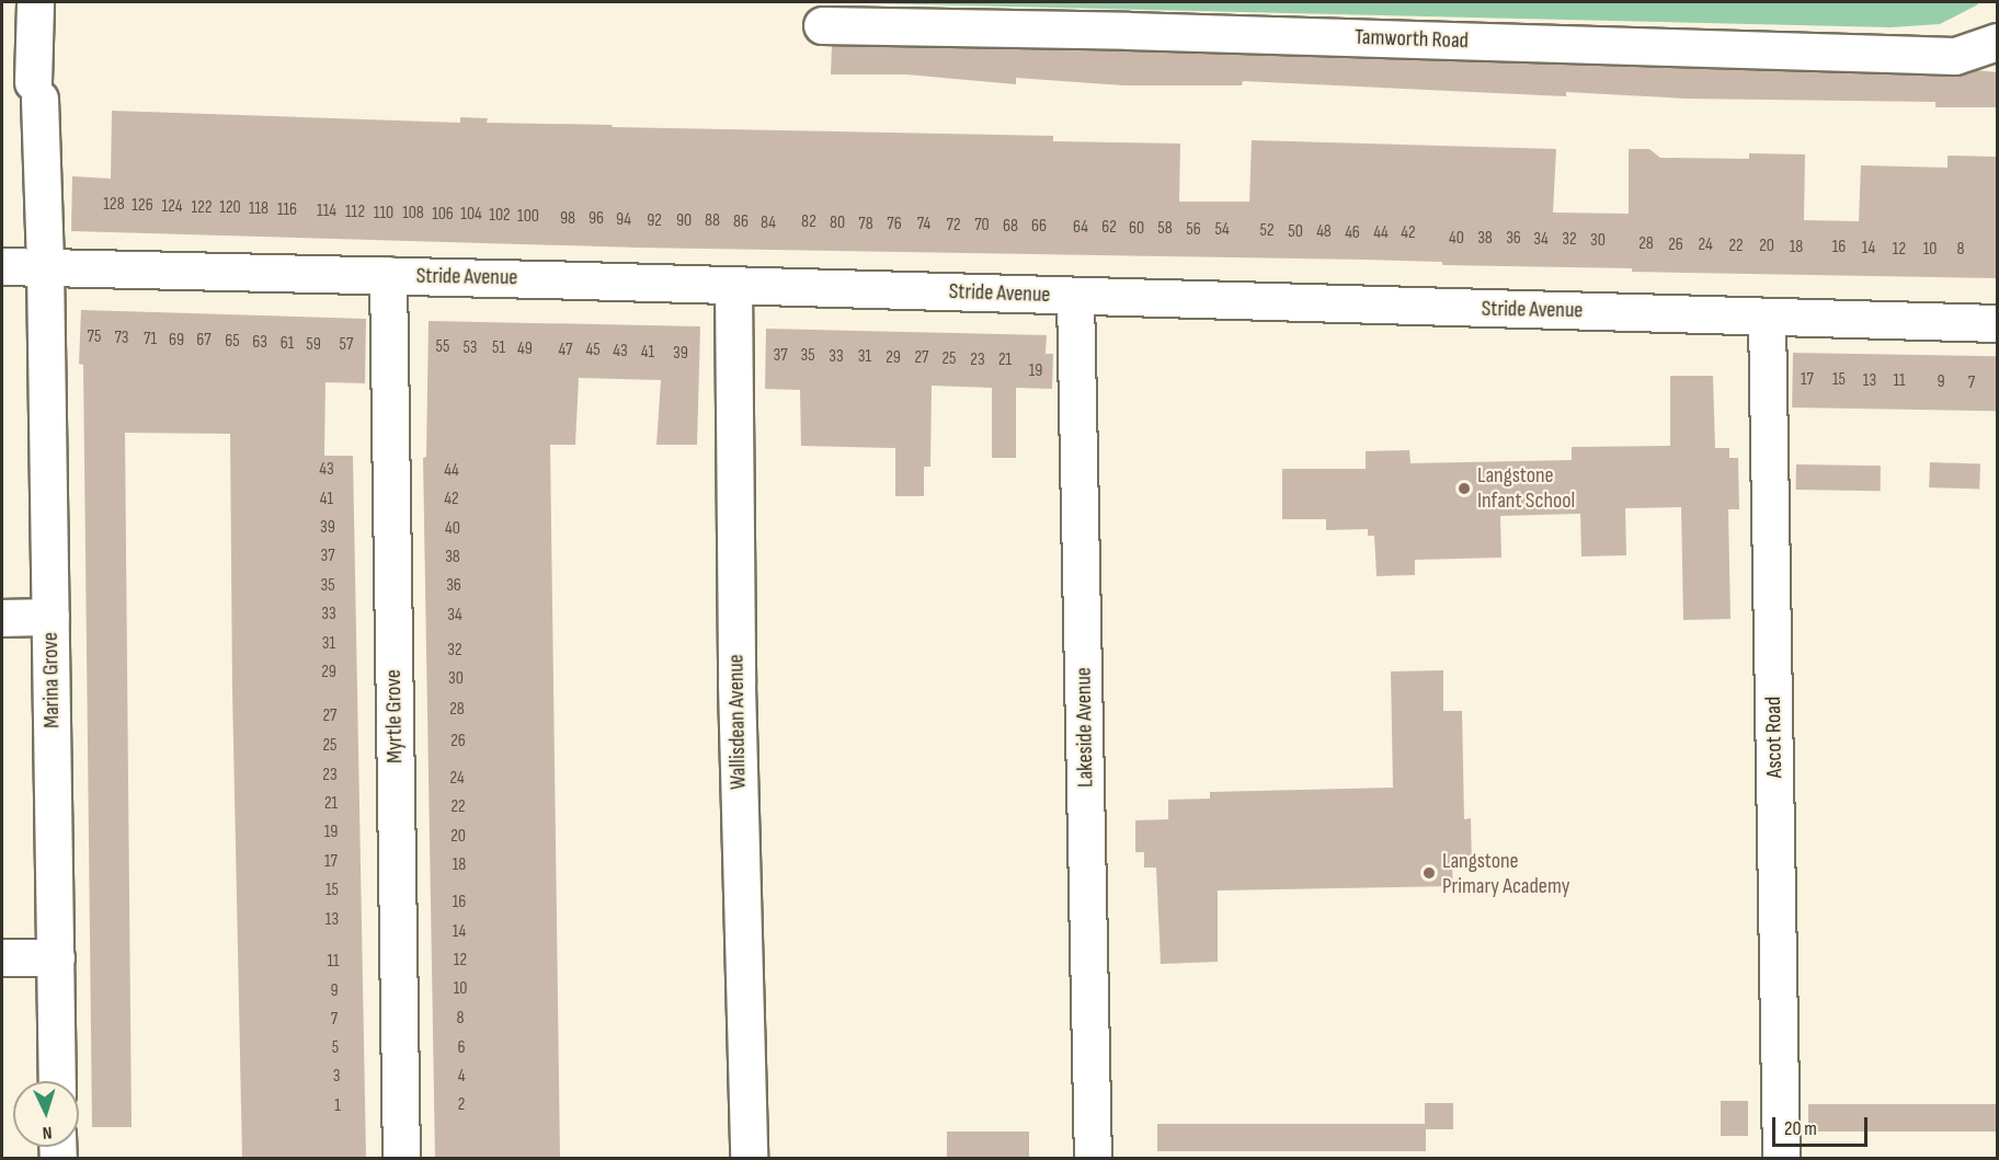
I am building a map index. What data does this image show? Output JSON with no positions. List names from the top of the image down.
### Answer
{
  "streets": {
    "street": [
      "Tamworth Road",
      "Stride Avenue",
      "Marina Grove",
      "Myrtle Grove",
      "Wallisdean Avenue",
      "Lakeside Avenue",
      "Ascot Road"
    ]
  },
  "crossings": [
    ["Stride Avenue", "Marina Grove"],
    ["Stride Avenue", "Myrtle Grove"],
    ["Stride Avenue", "Wallisdean Avenue"],
    ["Stride Avenue", "Lakeside Avenue"],
    ["Stride Avenue", "Ascot Road"]
  ],
  "places": ["Langstone Infant School", "Langstone Primary Academy"],
  "house_numbers": [
    "128",
    "126",
    "124",
    "122",
    "120",
    "118",
    "116",
    "114",
    "112",
    "110",
    "108",
    "106",
    "104",
    "102",
    "100",
    "98",
    "96",
    "94",
    "92",
    "90",
    "88",
    "86",
    "82",
    "84",
    "80",
    "78",
    "76",
    "74",
    "72",
    "70",
    "68",
    "66",
    "64",
    "62",
    "60",
    "58",
    "56",
    "54",
    "52",
    "50",
    "48",
    "46",
    "44",
    "42",
    "40",
    "38",
    "36",
    "34",
    "32",
    "30",
    "28",
    "26",
    "24",
    "22",
    "20",
    "18",
    "16",
    "14",
    "12",
    "10",
    "8",
    "75",
    "73",
    "71",
    "69",
    "67",
    "65",
    "63",
    "61",
    "59",
    "57",
    "55",
    "53",
    "51",
    "49",
    "47",
    "45",
    "43",
    "41",
    "39",
    "37",
    "35",
    "33",
    "31",
    "29",
    "27",
    "25",
    "23",
    "21",
    "19",
    "17",
    "15",
    "13",
    "11",
    "9",
    "7",
    "43",
    "44",
    "41",
    "42",
    "39",
    "40",
    "37",
    "38",
    "35",
    "36",
    "33",
    "34",
    "31",
    "32",
    "29",
    "30",
    "28",
    "27",
    "26",
    "25",
    "23",
    "24",
    "21",
    "22",
    "19",
    "20",
    "17",
    "18",
    "15",
    "16",
    "13",
    "14",
    "12",
    "11",
    "10",
    "9",
    "8",
    "7",
    "5",
    "6",
    "3",
    "4",
    "2",
    "1"
  ],
  "scale_bar": "20 m",
  "north": "bottom"
}
